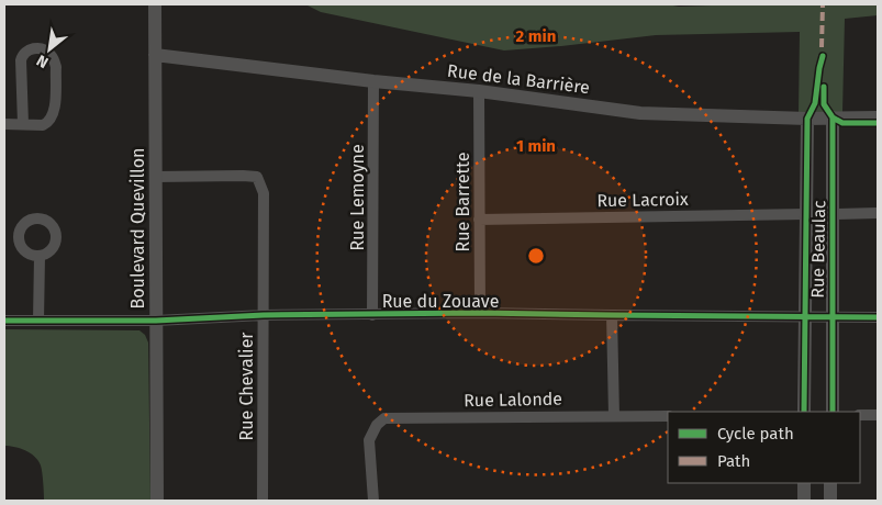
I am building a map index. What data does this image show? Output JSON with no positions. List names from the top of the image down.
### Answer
{
  "streets": {
    "street": [
      "Rue de la Barrière",
      "Rue Lemoyne",
      "Rue Lacroix",
      "Rue Barrette",
      "Boulevard Quevillon",
      "Rue Beaulac",
      "Rue du Zouave",
      "Rue Chevalier",
      "Rue Lalonde"
    ]
  },
  "crossings": [
    ["Rue de la Barrière", "Rue Lemoyne"],
    ["Rue de la Barrière", "Rue Barrette"],
    ["Rue de la Barrière", "Boulevard Quevillon"],
    ["Rue de la Barrière", "Rue Beaulac"],
    ["Rue Lemoyne", "Rue du Zouave"],
    ["Rue Lacroix", "Rue Barrette"],
    ["Rue Lacroix", "Rue Beaulac"],
    ["Rue Barrette", "Rue du Zouave"],
    ["Boulevard Quevillon", "Rue du Zouave"],
    ["Boulevard Quevillon", "Rue Chevalier"],
    ["Rue Beaulac", "Rue du Zouave"],
    ["Rue du Zouave", "Rue Chevalier"]
  ],
  "legend": ["Cycle path", "Path"],
  "north": "bottom left",
  "rings": ["2 min", "1 min"]
}
